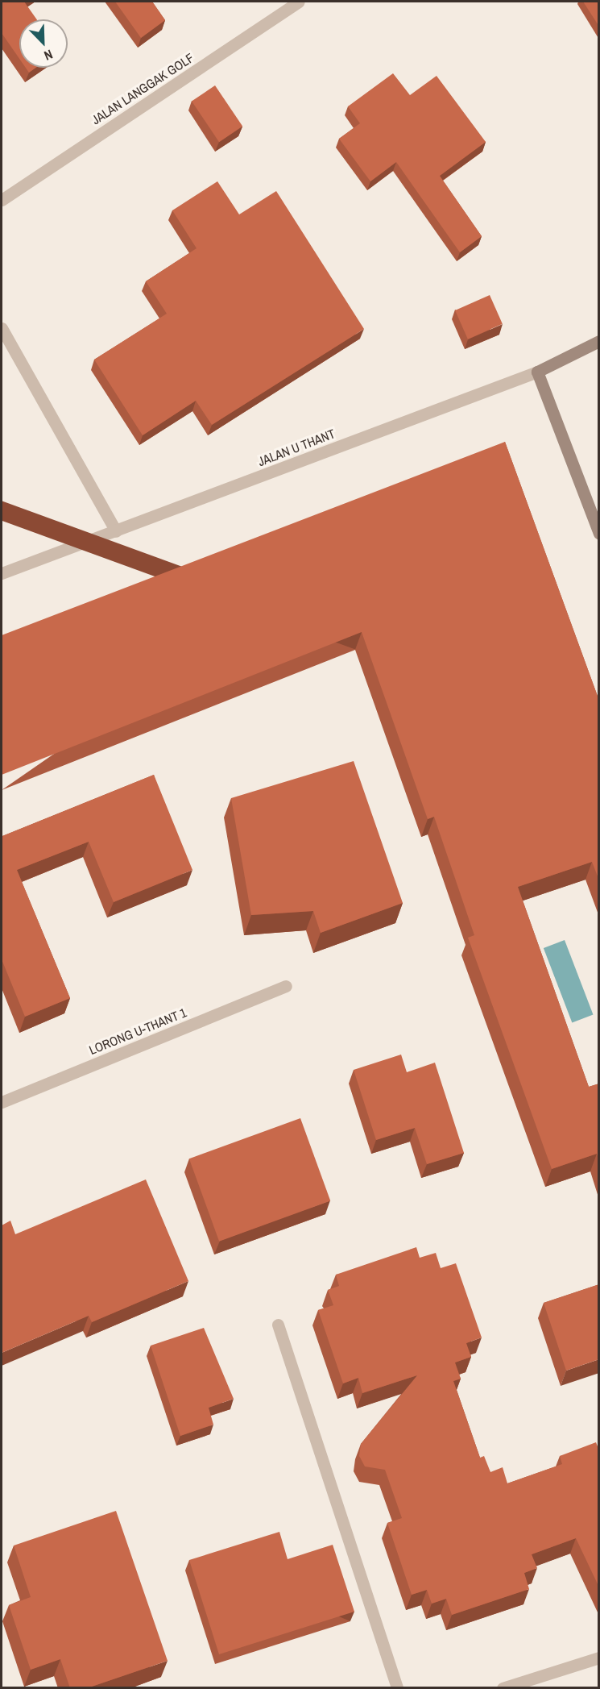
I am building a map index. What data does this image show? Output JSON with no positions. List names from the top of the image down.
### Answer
{
  "streets": {
    "street": ["JALAN LANGGAK GOLF", "JALAN U THANT", "LORONG U-THANT 1"]
  },
  "north": "bottom right"
}
